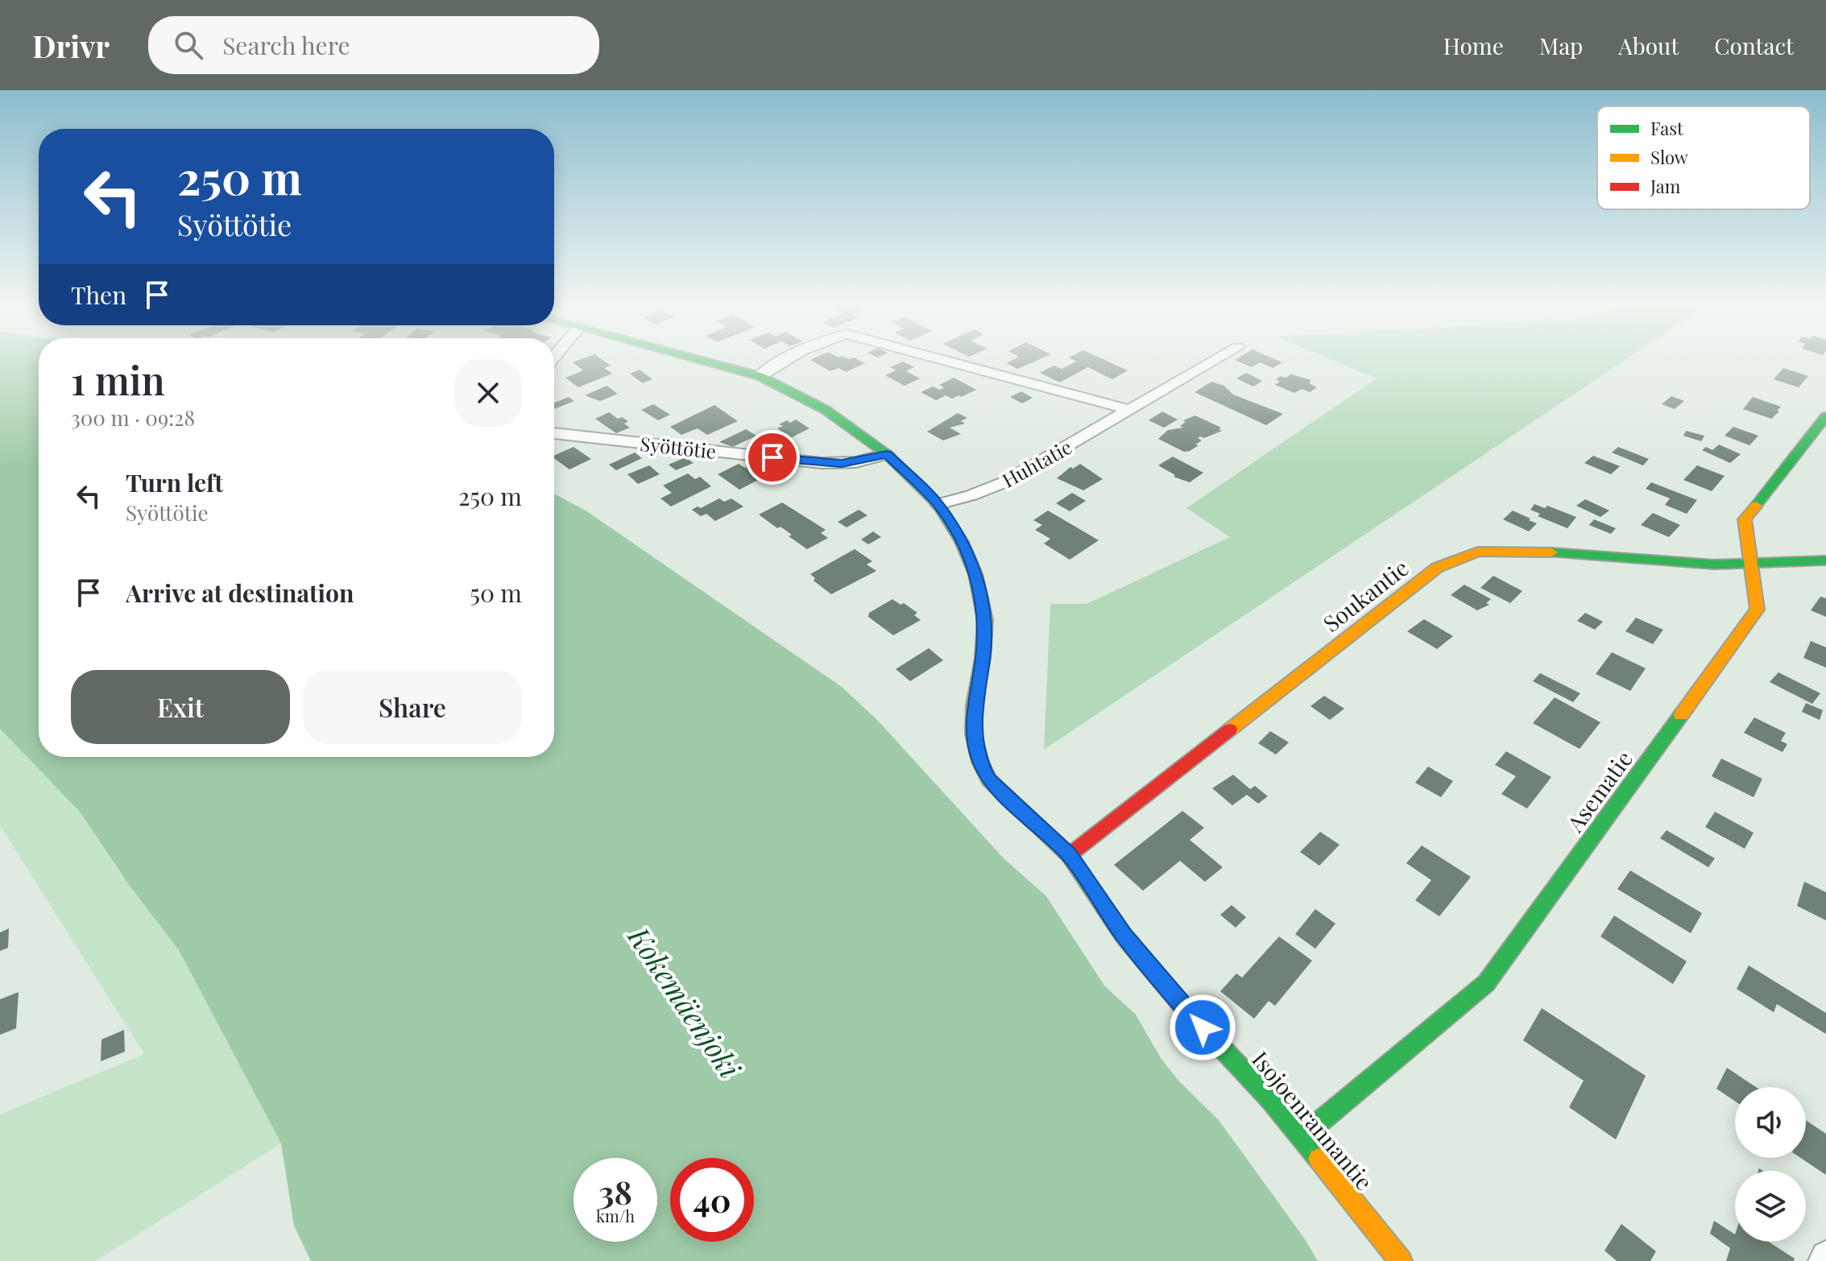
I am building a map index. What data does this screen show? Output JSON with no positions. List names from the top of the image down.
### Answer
{
  "streets": {
    "street": [
      "Syöttötie",
      "Huhtatie",
      "Soukantie",
      "Asematie",
      "Isojoenrannantie"
    ]
  },
  "crossings": [
    ["Syöttötie", "Isojoenrannantie"],
    ["Huhtatie", "Isojoenrannantie"],
    ["Soukantie", "Asematie"],
    ["Soukantie", "Isojoenrannantie"],
    ["Asematie", "Isojoenrannantie"]
  ],
  "water": ["Kokemäenjoki"],
  "legend": ["Fast", "Slow", "Jam"],
  "page": {
    "header": "Drivr",
    "search": "Search here",
    "nav": [
      "Home",
      "Map",
      "About",
      "Contact"
    ],
    "turn": ["250 m", "Syöttötie"],
    "then": "Then",
    "heading": ["1 min", "300 m · 09:28"],
    "list": [
      {
        "name": "Turn left",
        "note": "Syöttötie",
        "value": "250 m"
      },
      {
        "name": "Arrive at destination",
        "value": "50 m"
      }
    ],
    "buttons": ["Exit", "Share"],
    "speed": "38 km/h",
    "limit": "40"
  }
}
